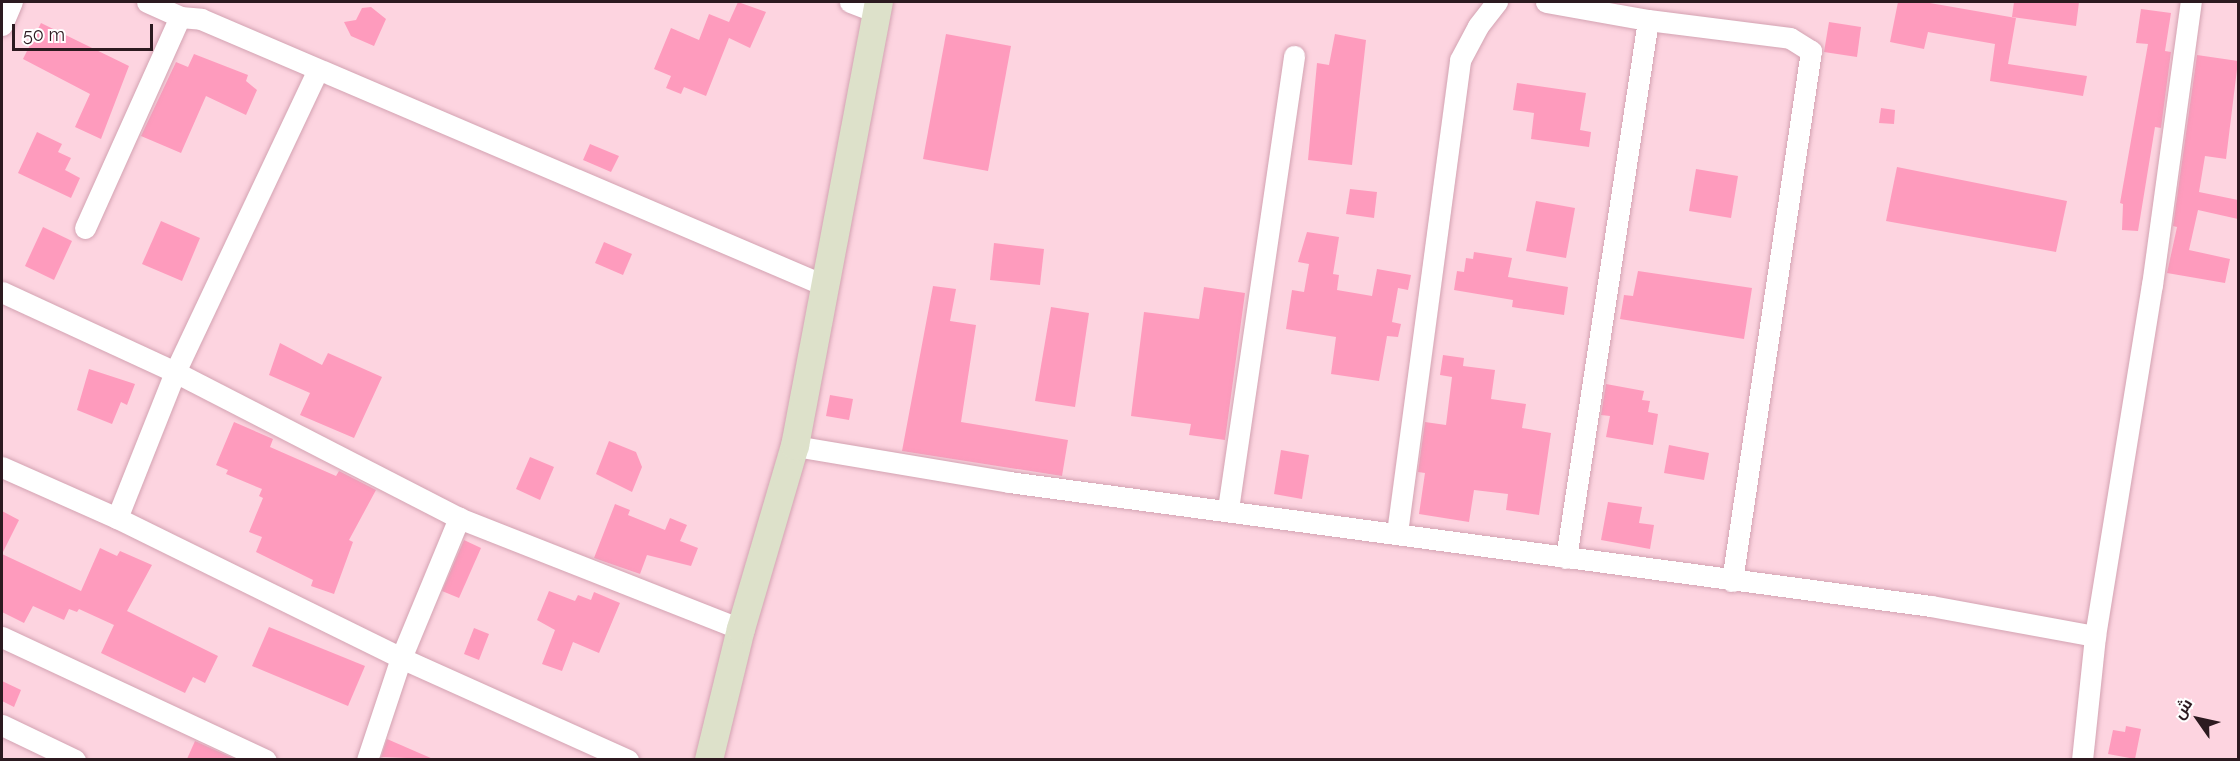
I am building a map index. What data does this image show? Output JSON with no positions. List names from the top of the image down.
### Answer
{
  "scale_bar": "50 m",
  "north": "top left"
}
